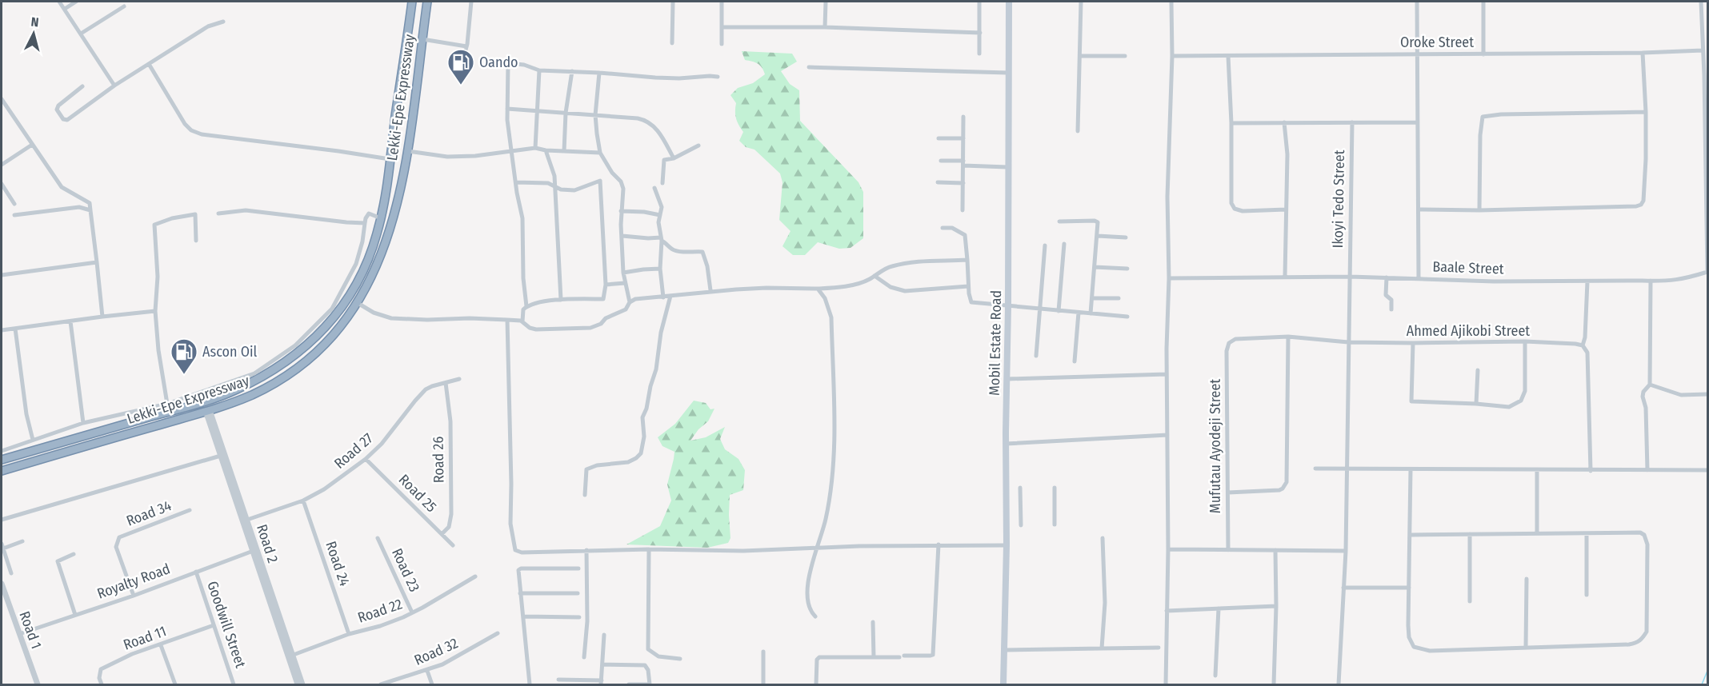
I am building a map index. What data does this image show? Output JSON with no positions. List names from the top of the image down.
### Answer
{
  "streets": {
    "highway": ["Lekki-Epe Expressway"],
    "main road": ["Mobil Estate Road"],
    "street": [
      "Oroke Street",
      "Ikoyi Tedo Street",
      "Baale Street",
      "Ahmed Ajikobi Street",
      "Mufutau Ayodeji Street",
      "Road 27",
      "Road 26",
      "Road 25",
      "Road 34",
      "Road 2",
      "Road 24",
      "Road 23",
      "Royalty Road",
      "Road 22",
      "Goodwill Street",
      "Road 1",
      "Road 11",
      "Road 32"
    ]
  },
  "crossings": [
    ["Lekki-Epe Expressway", "Road 2"],
    ["Ikoyi Tedo Street", "Baale Street"],
    ["Ikoyi Tedo Street", "Ahmed Ajikobi Street"],
    ["Ahmed Ajikobi Street", "Mufutau Ayodeji Street"],
    ["Road 27", "Road 26"],
    ["Road 27", "Road 25"],
    ["Road 27", "Road 2"],
    ["Road 27", "Road 24"],
    ["Road 26", "Road 25"],
    ["Road 34", "Royalty Road"],
    ["Road 2", "Royalty Road"],
    ["Road 2", "Road 22"],
    ["Road 24", "Road 22"],
    ["Road 23", "Road 22"],
    ["Royalty Road", "Goodwill Street"],
    ["Royalty Road", "Road 1"],
    ["Goodwill Street", "Road 11"]
  ],
  "places": {
    "fuel station": ["Oando", "Ascon Oil"]
  },
  "north": "top"
}
